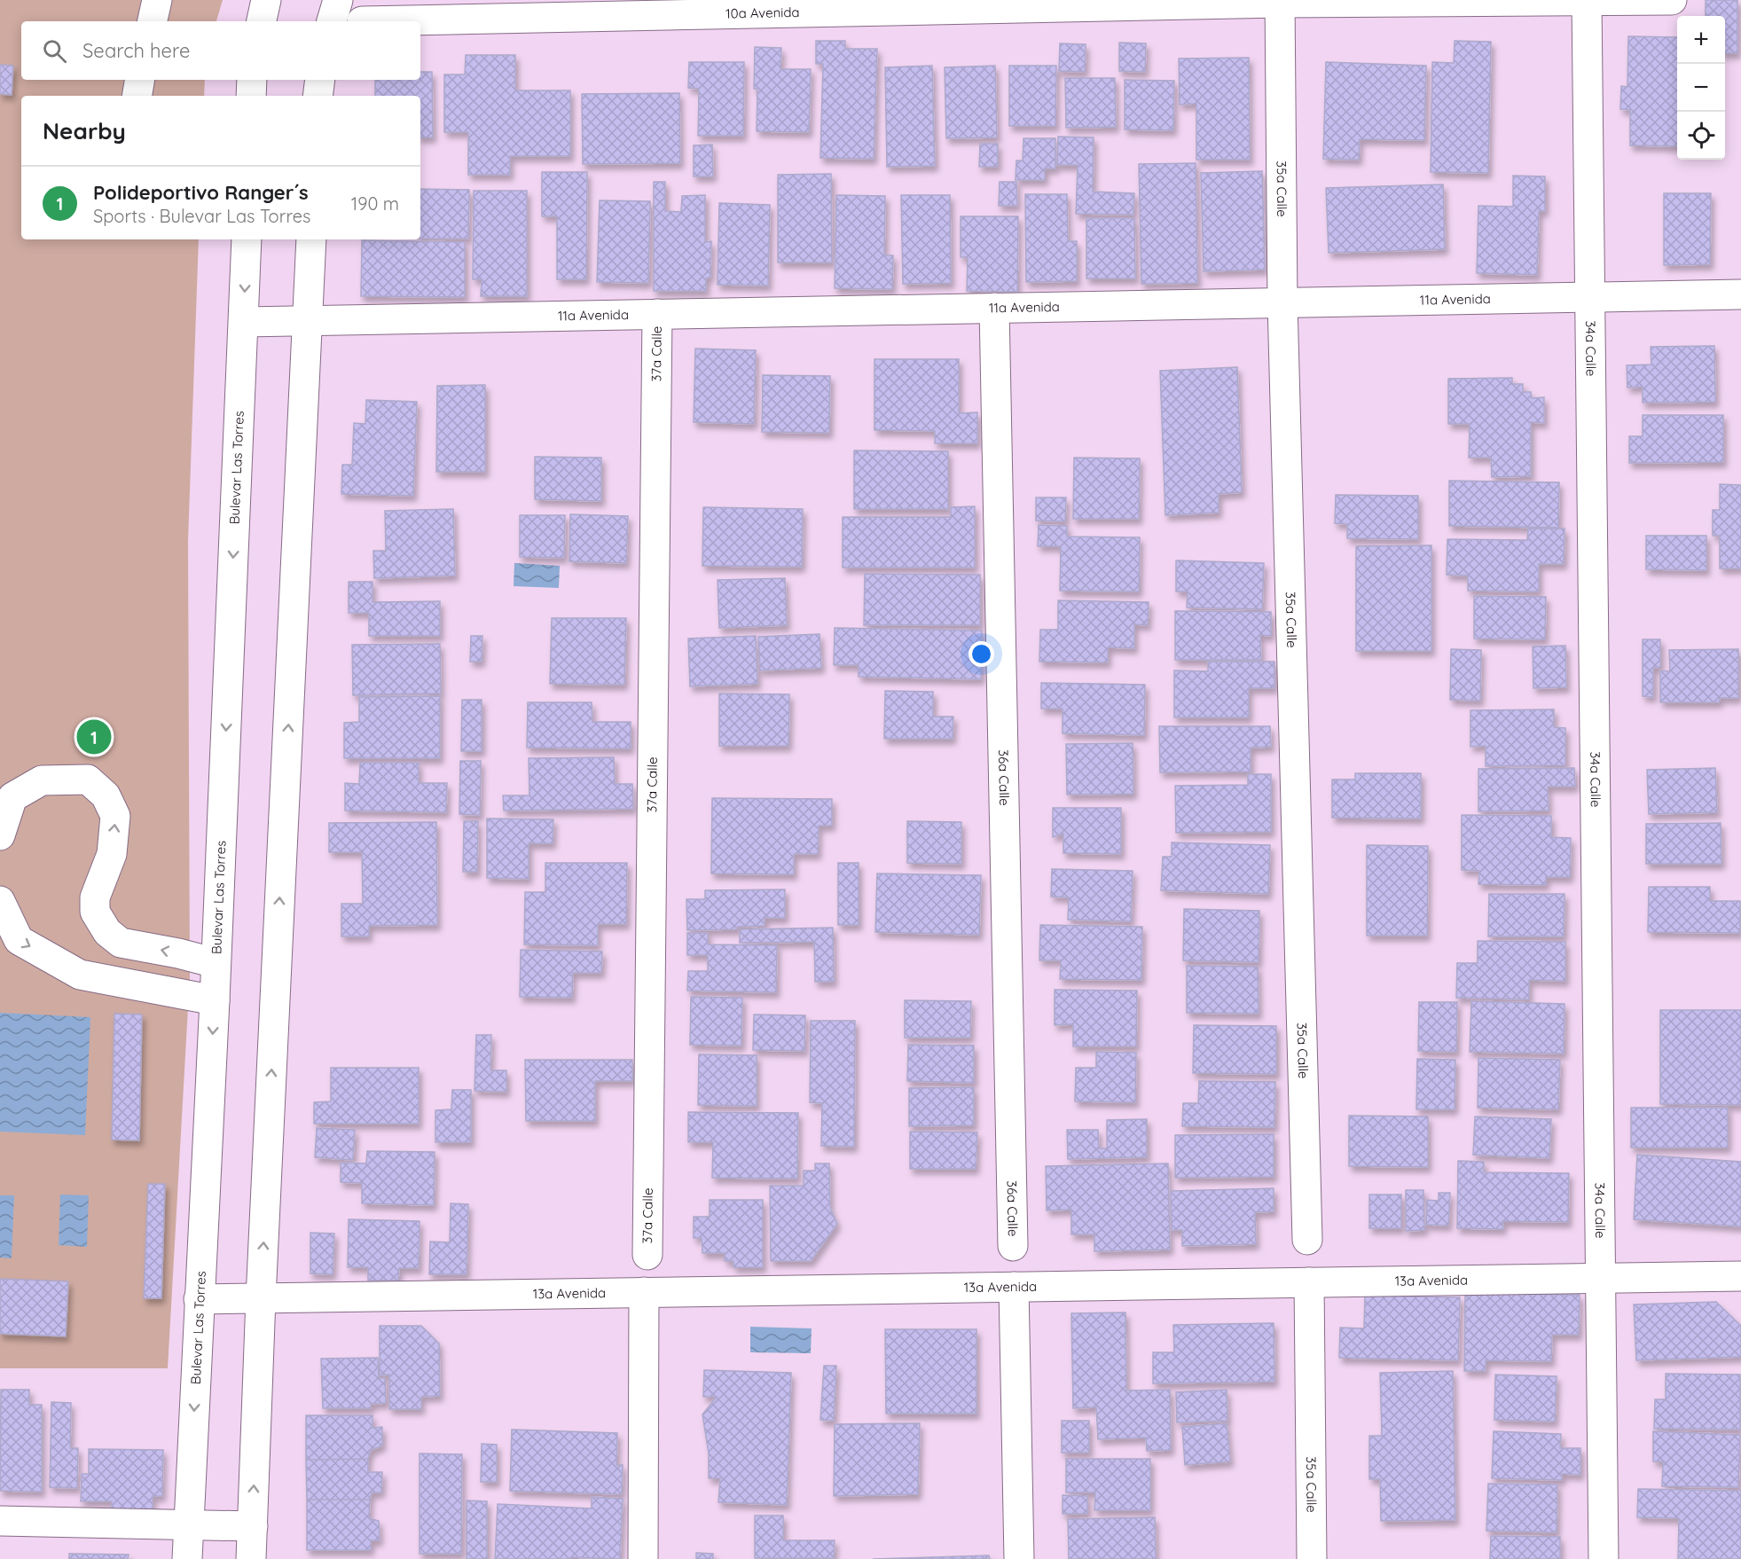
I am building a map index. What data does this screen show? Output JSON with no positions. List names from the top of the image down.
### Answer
{
  "streets": {
    "street": [
      "10a Avenida",
      "35a Calle",
      "11a Avenida",
      "34a Calle",
      "37a Calle",
      "Bulevar Las Torres",
      "36a Calle",
      "13a Avenida"
    ]
  },
  "crossings": [
    ["10a Avenida", "35a Calle"],
    ["10a Avenida", "34a Calle"],
    ["35a Calle", "11a Avenida"],
    ["35a Calle", "13a Avenida"],
    ["11a Avenida", "34a Calle"],
    ["11a Avenida", "37a Calle"],
    ["11a Avenida", "Bulevar Las Torres"],
    ["11a Avenida", "36a Calle"],
    ["34a Calle", "13a Avenida"],
    ["Bulevar Las Torres", "13a Avenida"]
  ],
  "page": {
    "map_buttons": ["+", "−"],
    "search": "Search here",
    "heading": "Nearby",
    "list": [
      {
        "mark": "1",
        "name": "Polideportivo Ranger´s",
        "note": "Sports · Bulevar Las Torres",
        "value": "190 m"
      }
    ],
    "pins": "1"
  }
}
